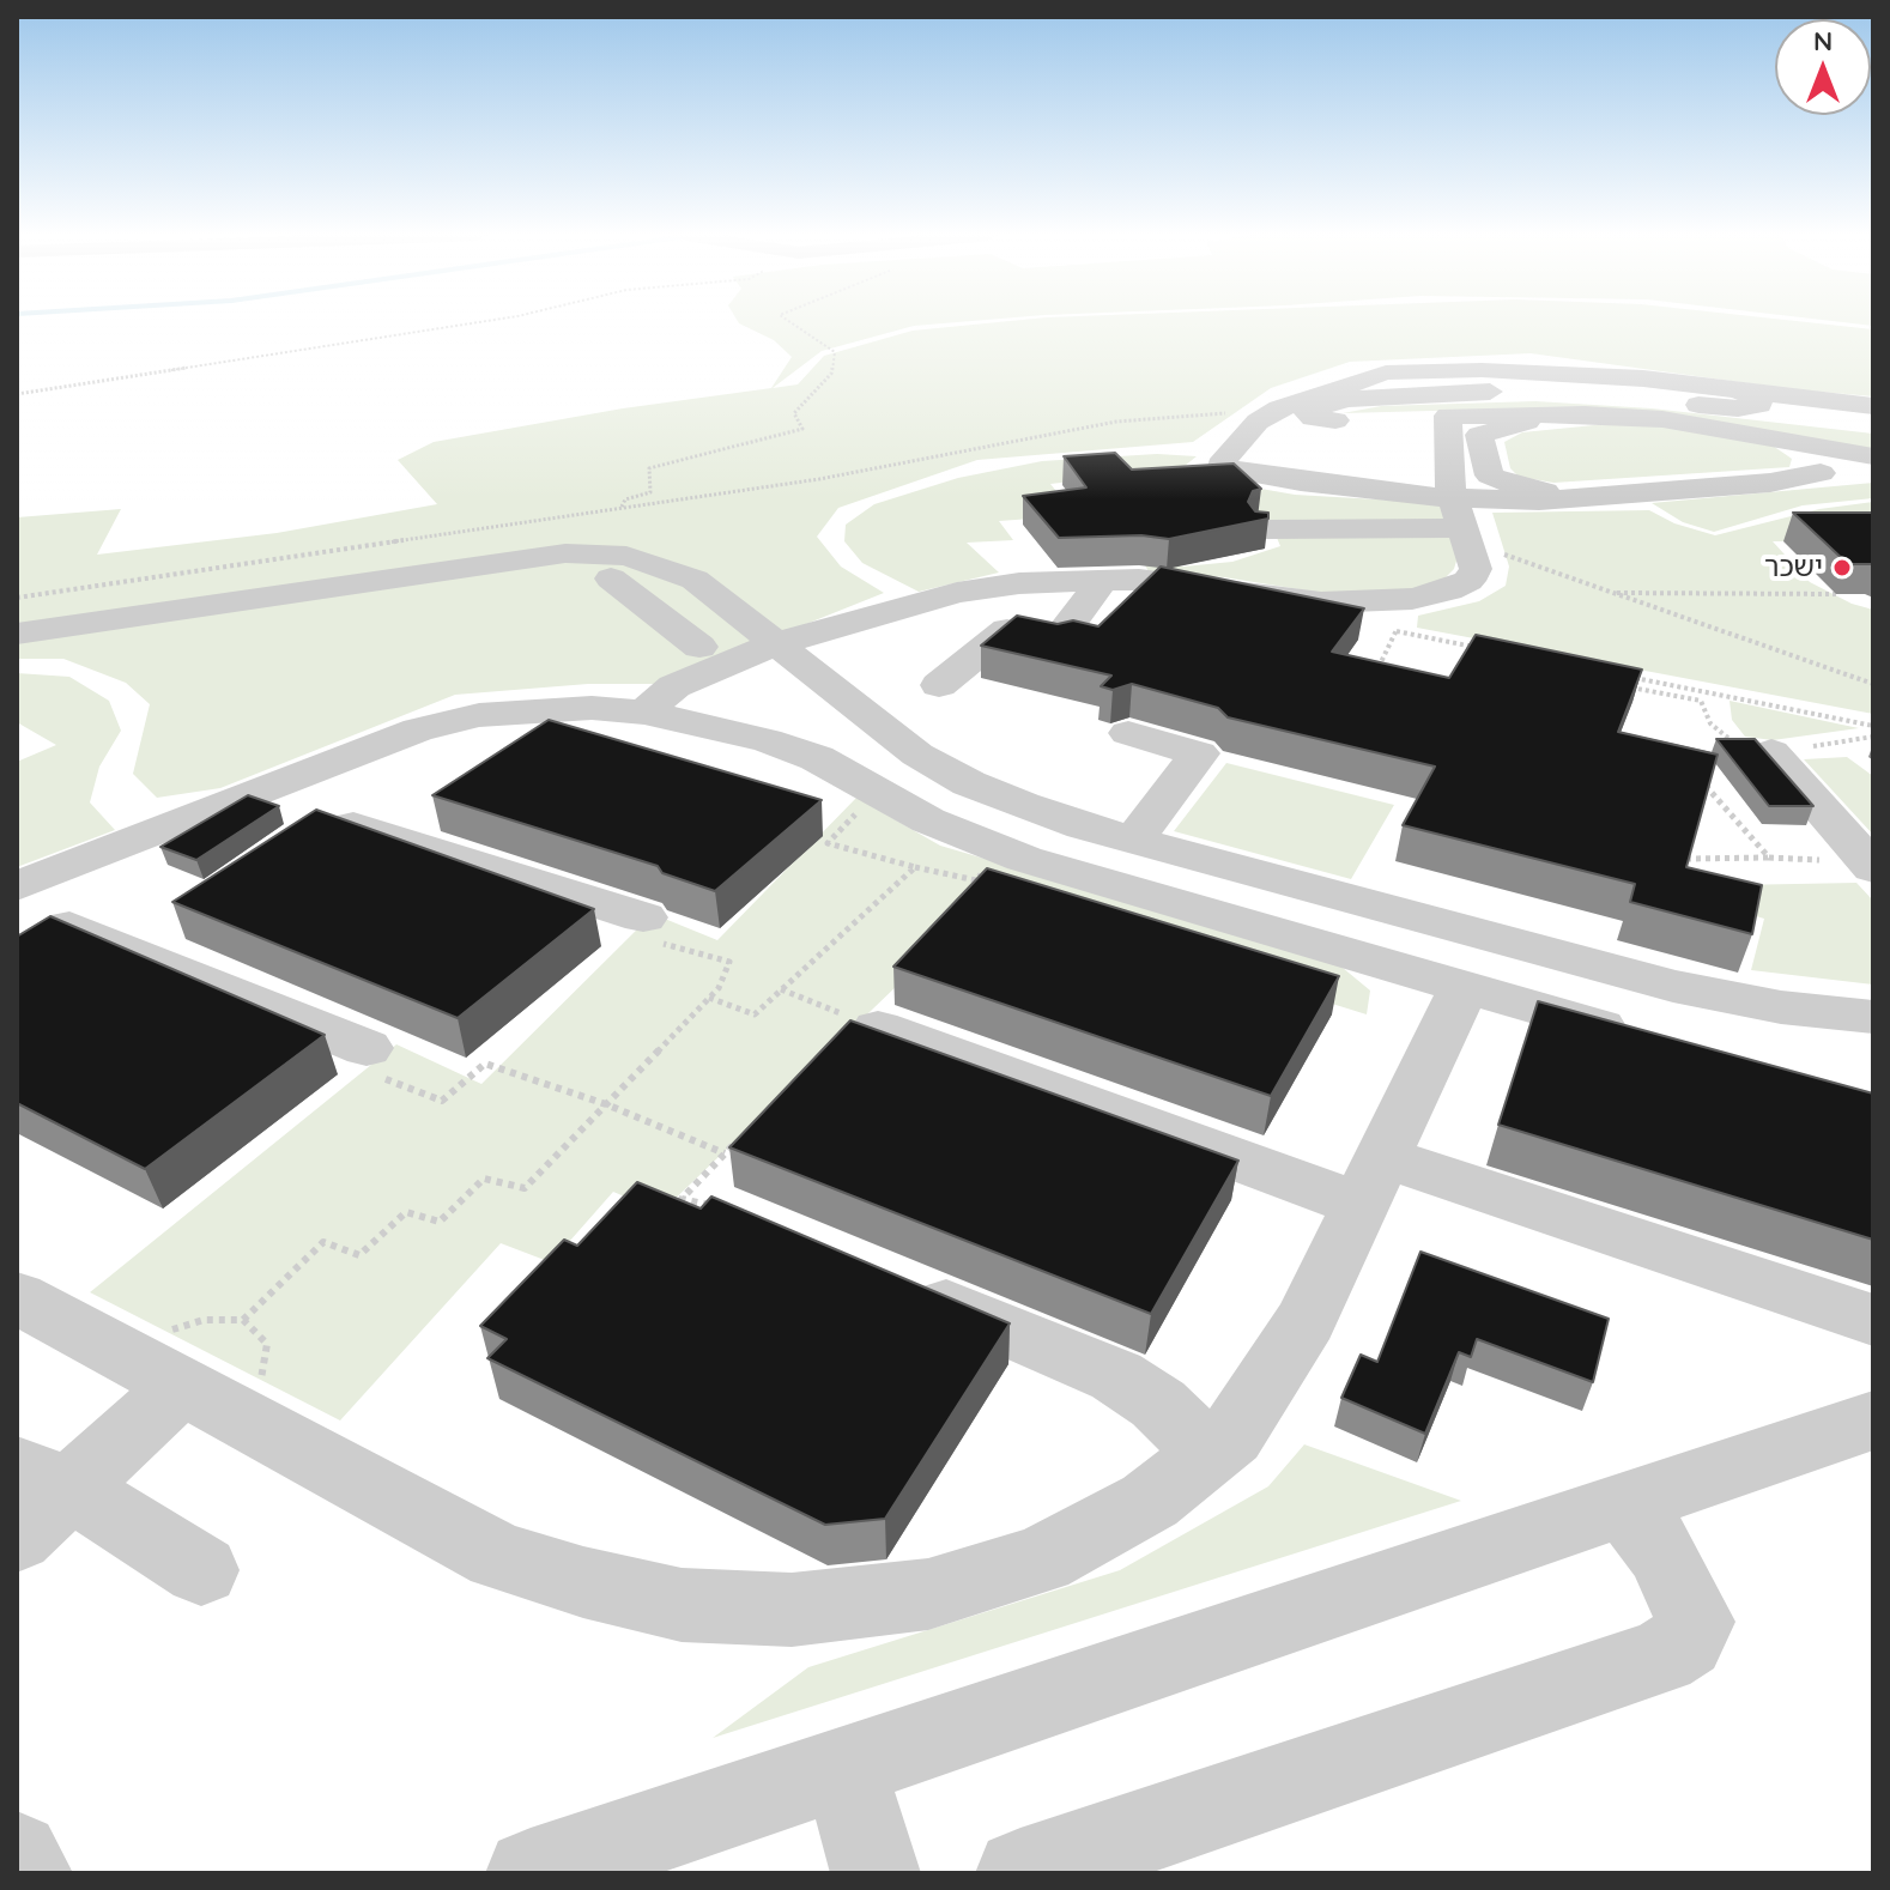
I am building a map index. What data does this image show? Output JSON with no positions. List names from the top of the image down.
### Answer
{
  "places": ["ישכר"],
  "north": "top"
}
